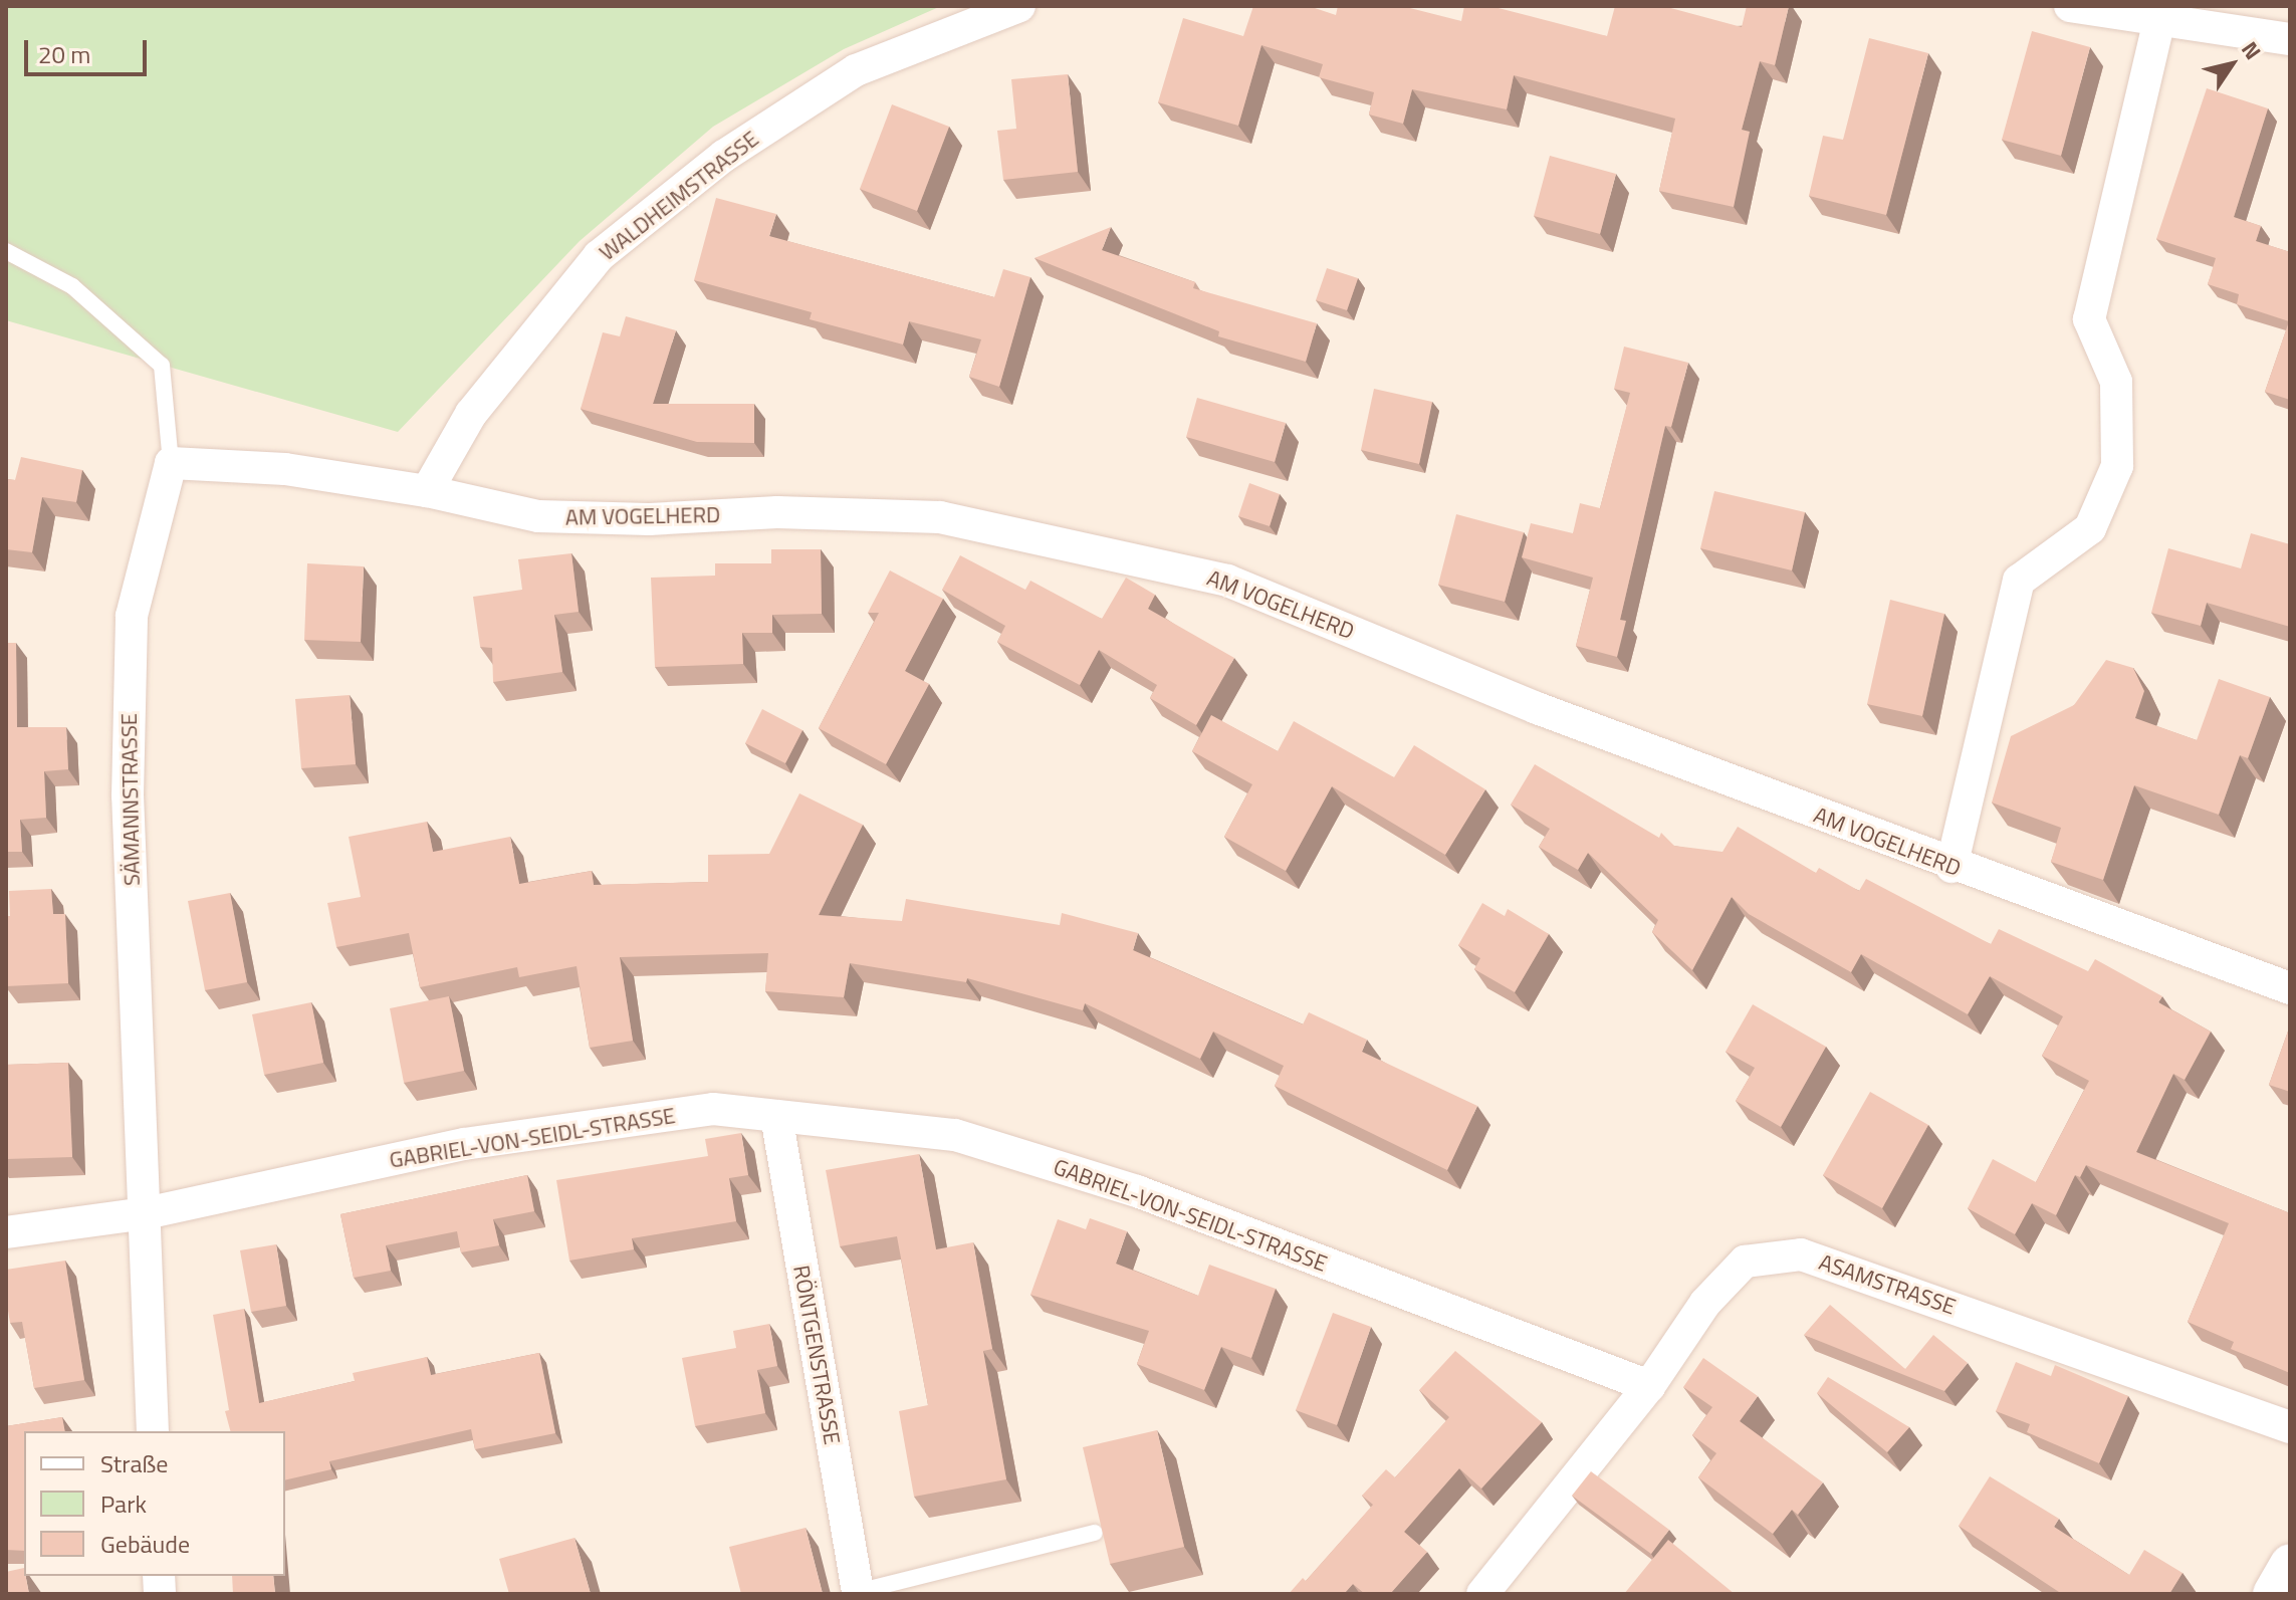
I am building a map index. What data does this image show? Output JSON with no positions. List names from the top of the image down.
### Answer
{
  "streets": {
    "street": [
      "WALDHEIMSTRASSE",
      "AM VOGELHERD",
      "SÄMANNSTRASSE",
      "GABRIEL-VON-SEIDL-STRASSE",
      "ASAMSTRASSE",
      "RÖNTGENSTRASSE"
    ]
  },
  "crossings": [
    ["WALDHEIMSTRASSE", "AM VOGELHERD"],
    ["AM VOGELHERD", "SÄMANNSTRASSE"],
    ["SÄMANNSTRASSE", "GABRIEL-VON-SEIDL-STRASSE"],
    ["GABRIEL-VON-SEIDL-STRASSE", "ASAMSTRASSE"],
    ["GABRIEL-VON-SEIDL-STRASSE", "RÖNTGENSTRASSE"]
  ],
  "legend": ["Straße", "Park", "Gebäude"],
  "scale_bar": "20 m",
  "north": "top right"
}
